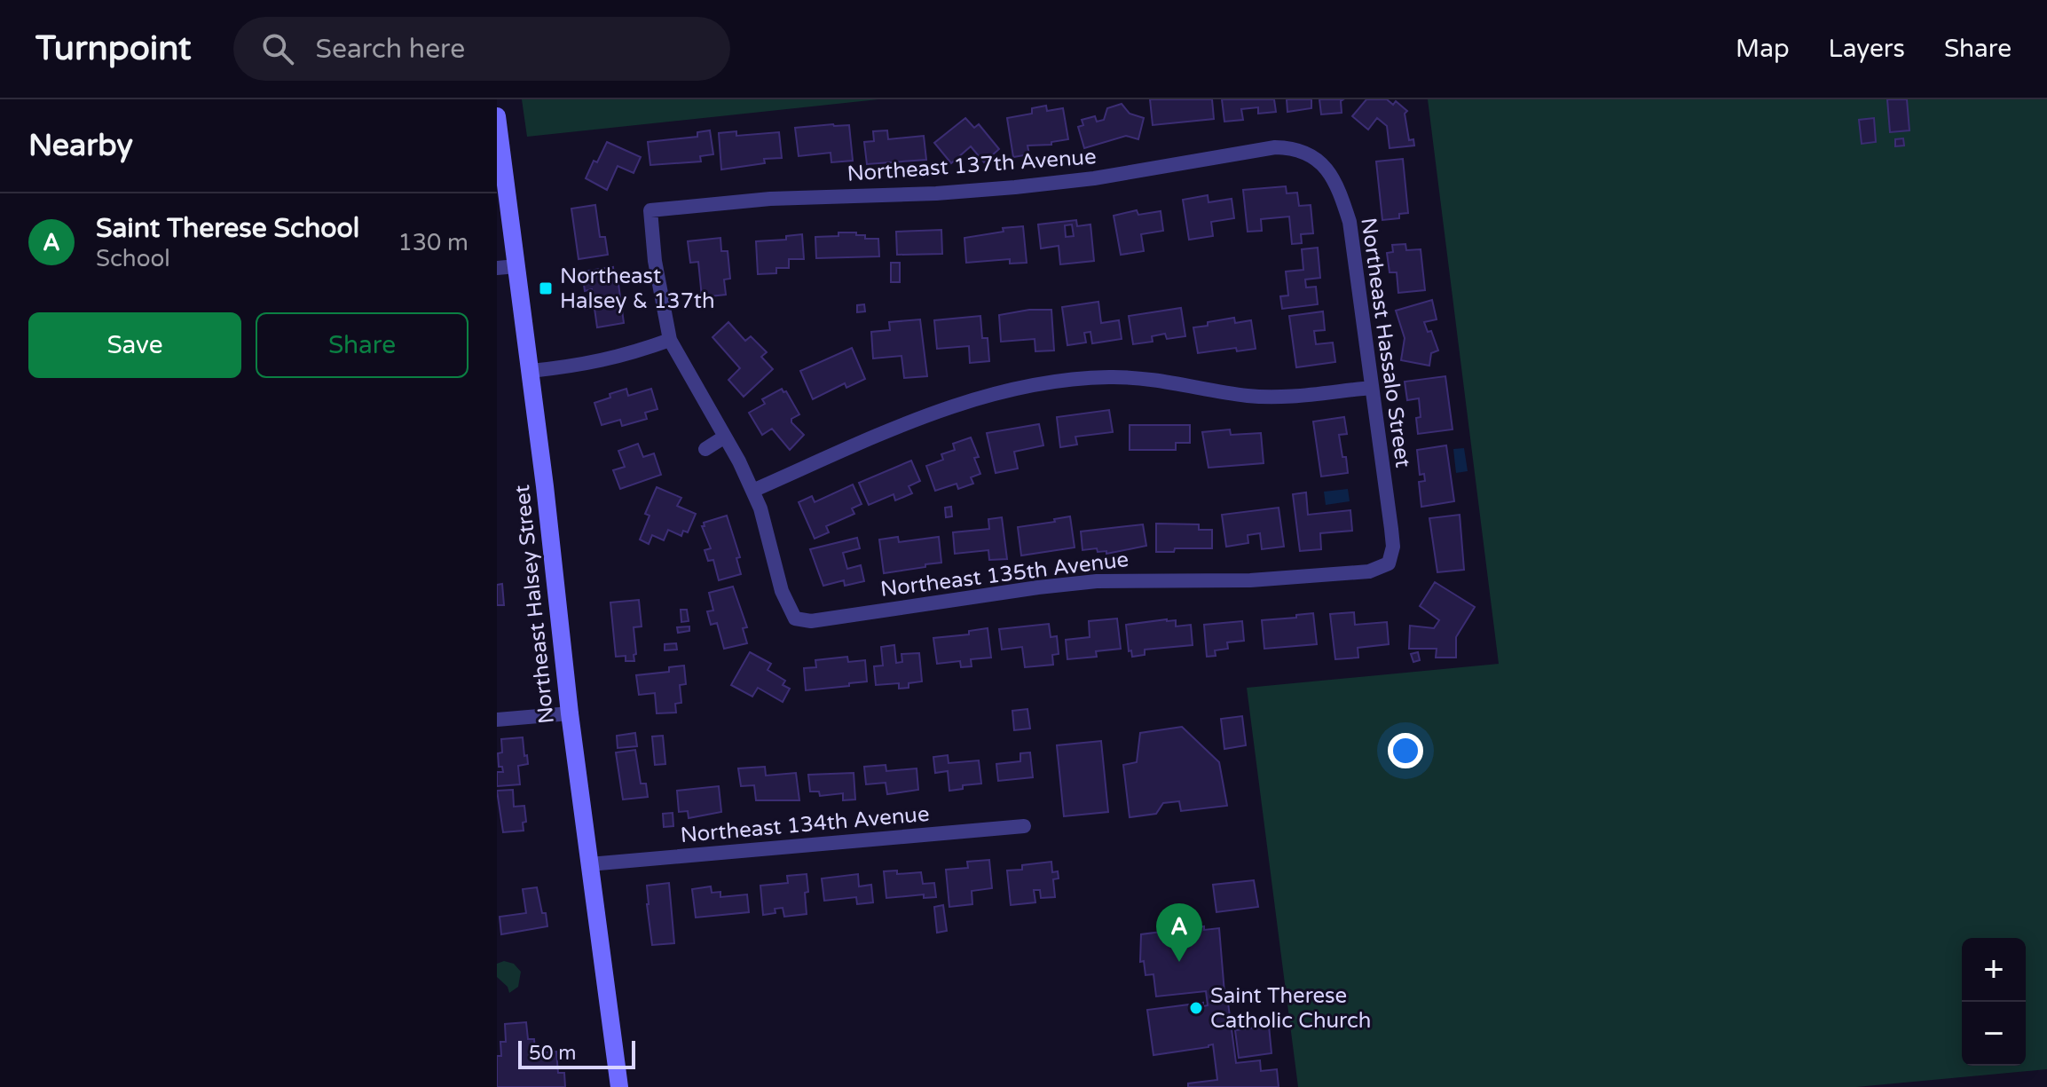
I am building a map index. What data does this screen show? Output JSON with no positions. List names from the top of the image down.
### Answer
{
  "streets": {
    "main road": ["Northeast Halsey Street"],
    "street": [
      "Northeast 137th Avenue",
      "Northeast Hassalo Street",
      "Northeast 135th Avenue",
      "Northeast 134th Avenue"
    ]
  },
  "crossings": [
    ["Northeast 137th Avenue", "Northeast Hassalo Street"],
    ["Northeast Hassalo Street", "Northeast 135th Avenue"],
    ["Northeast Halsey Street", "Northeast 134th Avenue"]
  ],
  "places": {
    "transit": ["Northeast Halsey & 137th"],
    "other": ["Saint Therese Catholic Church"]
  },
  "scale_bar": "50 m",
  "page": {
    "header": "Turnpoint",
    "search": "Search here",
    "nav": ["Map", "Layers", "Share"],
    "heading": "Nearby",
    "list": [
      {
        "mark": "A",
        "name": "Saint Therese School",
        "note": "School",
        "value": "130 m"
      }
    ],
    "buttons": ["Save", "Share"],
    "pins": "A",
    "map_buttons": ["+", "−"],
    "scale": "50 m"
  }
}
